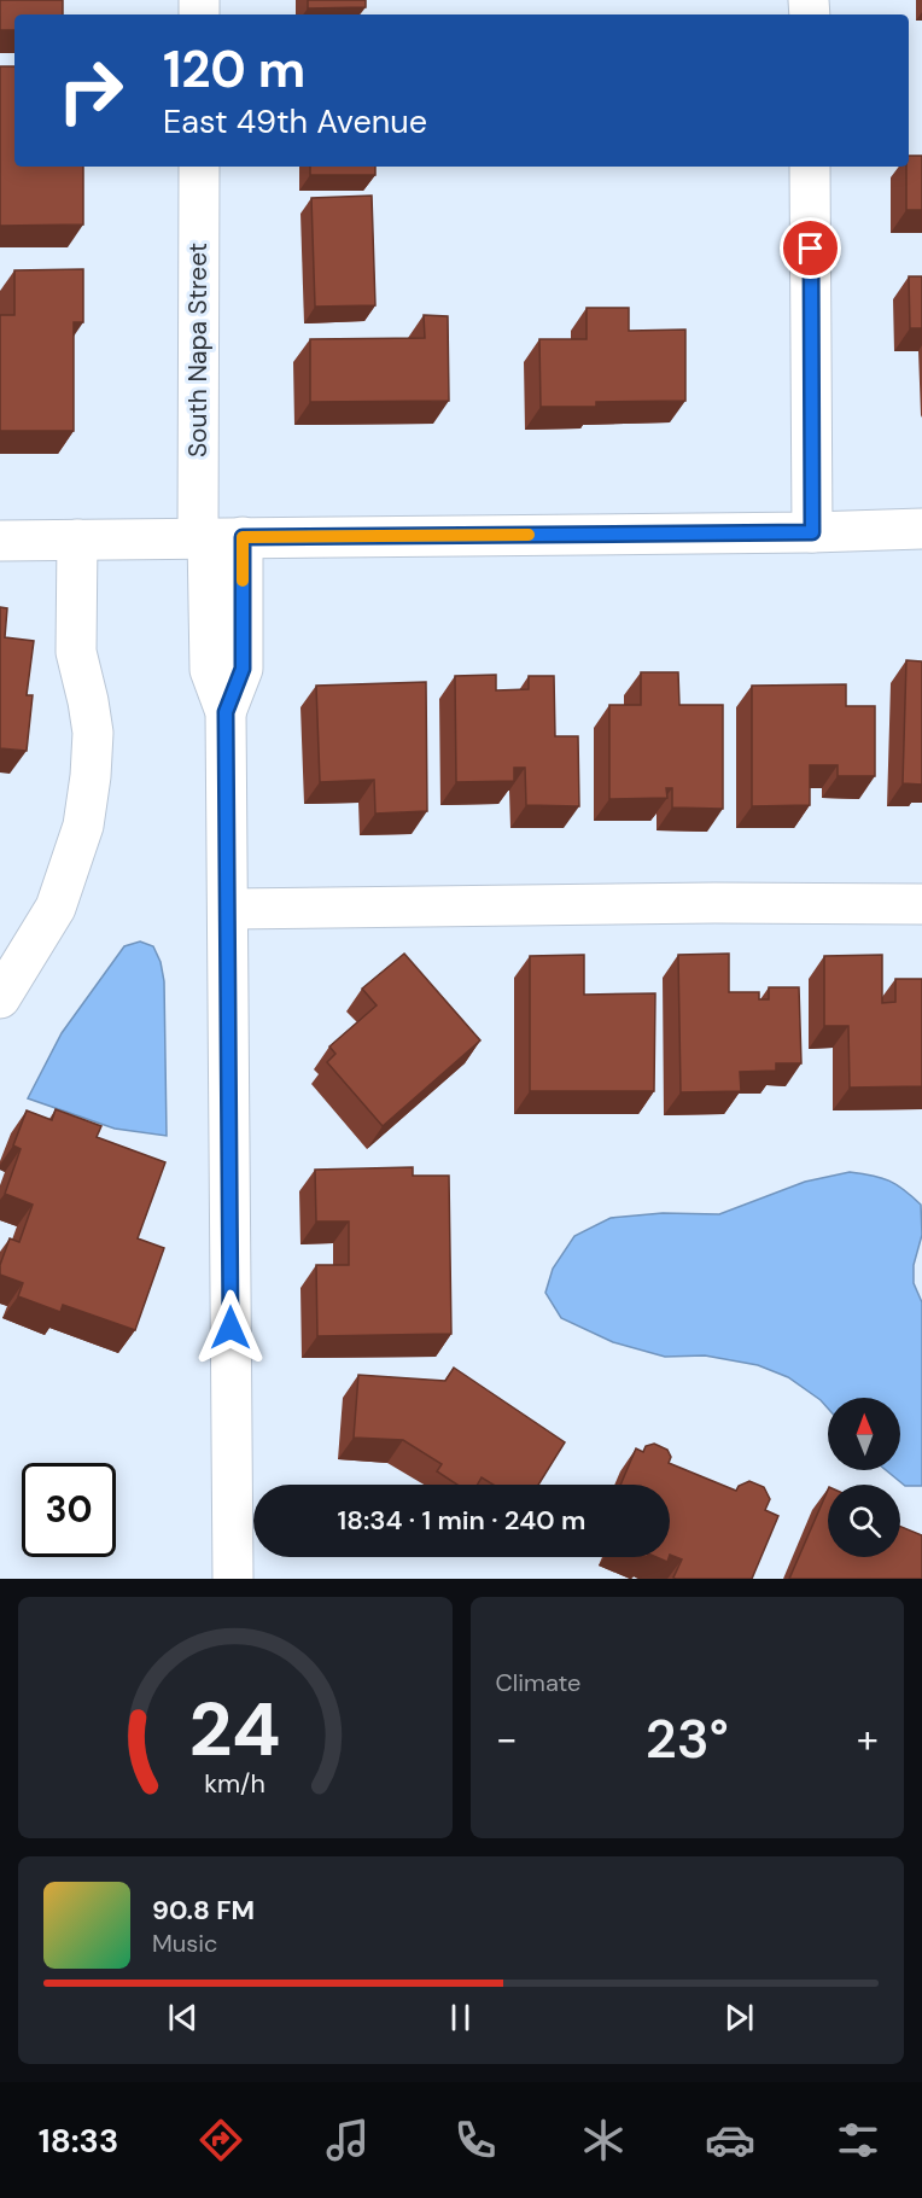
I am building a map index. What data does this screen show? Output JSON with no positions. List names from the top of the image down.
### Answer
{
  "streets": {
    "street": ["South Napa Street"]
  },
  "north": "top",
  "page": {
    "turn": ["120 m", "East 49th Avenue"],
    "limit": "30",
    "trip": "18:34 · 1 min · 240 m",
    "tile": "Climate",
    "heat": ["−", "23°", "+"],
    "song": ["90.8 FM", "Music"],
    "tabs": "18:33",
    "gauge": ["24", "km/h"]
  }
}
